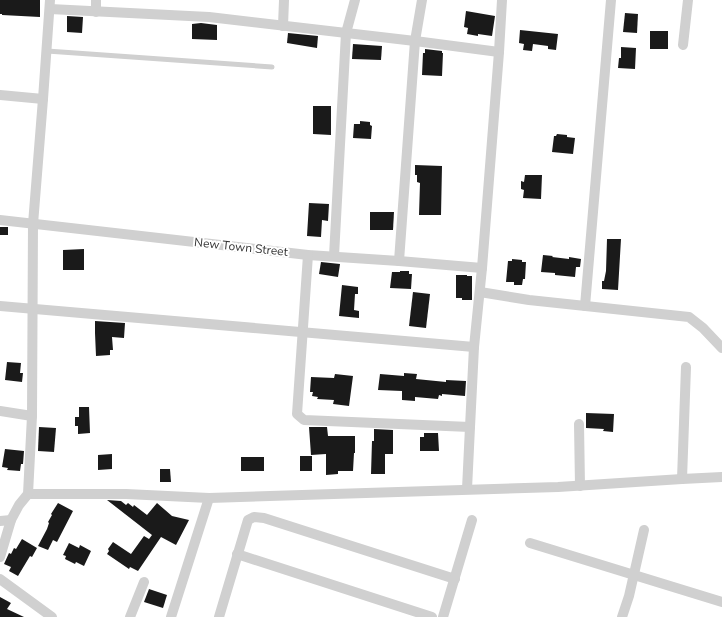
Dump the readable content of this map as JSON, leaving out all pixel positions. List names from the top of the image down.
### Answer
{
  "streets": {
    "street": ["New Town Street"]
  }
}
